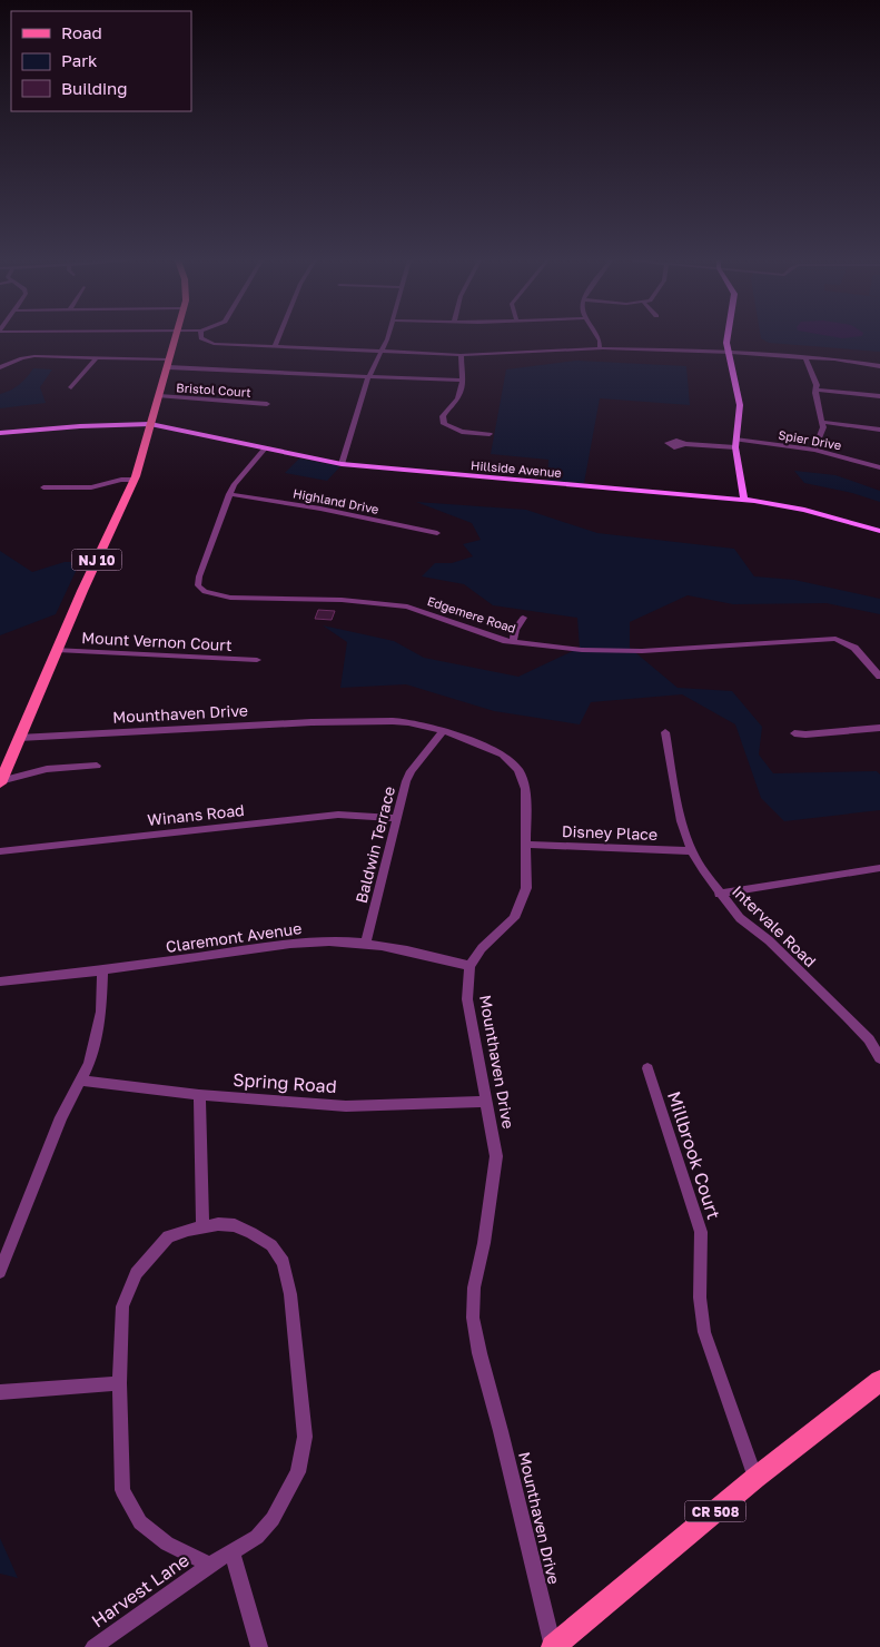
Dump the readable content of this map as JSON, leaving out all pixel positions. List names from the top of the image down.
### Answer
{
  "streets": {
    "main road": ["NJ 10", "CR 508"],
    "street": [
      "Bristol Court",
      "Spier Drive",
      "Hillside Avenue",
      "Highland Drive",
      "Edgemere Road",
      "Mount Vernon Court",
      "Mounthaven Drive",
      "Winans Road",
      "Disney Place",
      "Baldwin Terrace",
      "Intervale Road",
      "Claremont Avenue",
      "Spring Road",
      "Millbrook Court",
      "Harvest Lane"
    ]
  },
  "crossings": [
    ["Bristol Court", "NJ 10"],
    ["Hillside Avenue", "NJ 10"],
    ["Hillside Avenue", "Edgemere Road"],
    ["Highland Drive", "Edgemere Road"],
    ["NJ 10", "Mount Vernon Court"],
    ["NJ 10", "Mounthaven Drive"],
    ["Mounthaven Drive", "Disney Place"],
    ["Mounthaven Drive", "Baldwin Terrace"],
    ["Mounthaven Drive", "Claremont Avenue"],
    ["Mounthaven Drive", "Spring Road"],
    ["Mounthaven Drive", "CR 508"],
    ["Winans Road", "Baldwin Terrace"],
    ["Disney Place", "Intervale Road"],
    ["Baldwin Terrace", "Claremont Avenue"],
    ["Millbrook Court", "CR 508"]
  ],
  "legend": ["Road", "Park", "Building"]
}
